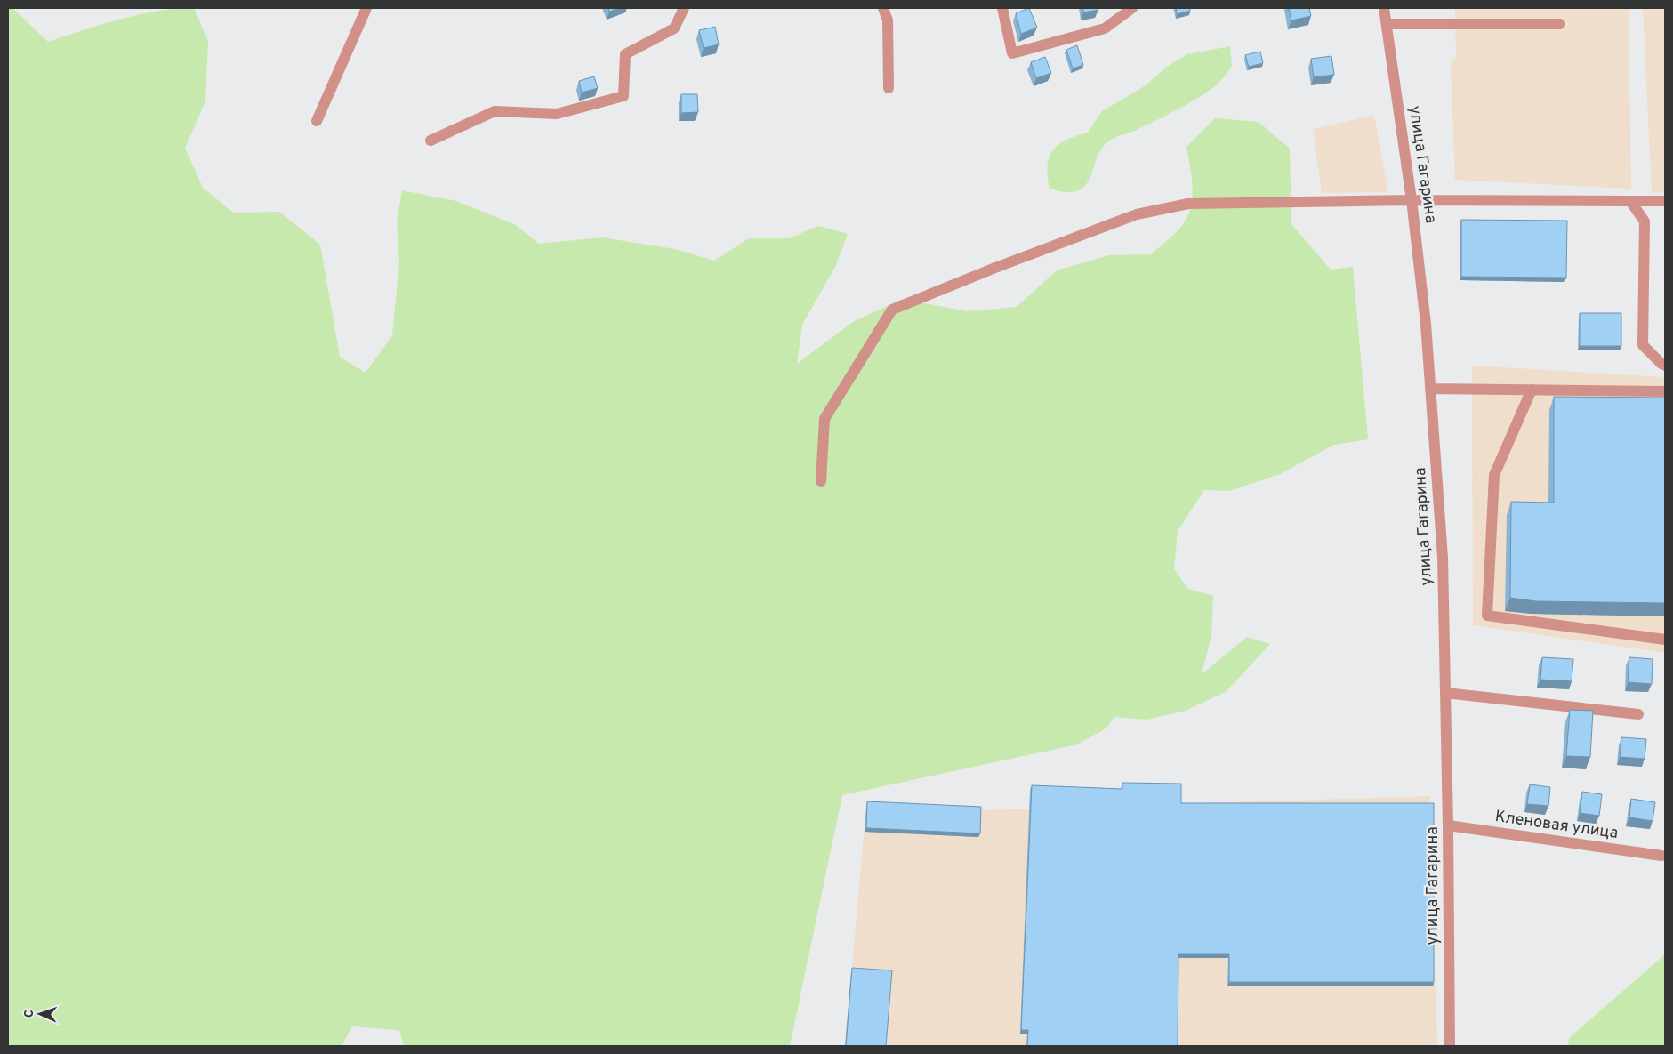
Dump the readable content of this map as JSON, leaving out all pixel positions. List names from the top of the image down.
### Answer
{
  "streets": {
    "street": ["улица Гагарина", "Кленовая улица"]
  },
  "crossings": [
    ["улица Гагарина", "Кленовая улица"]
  ],
  "north": "left"
}
